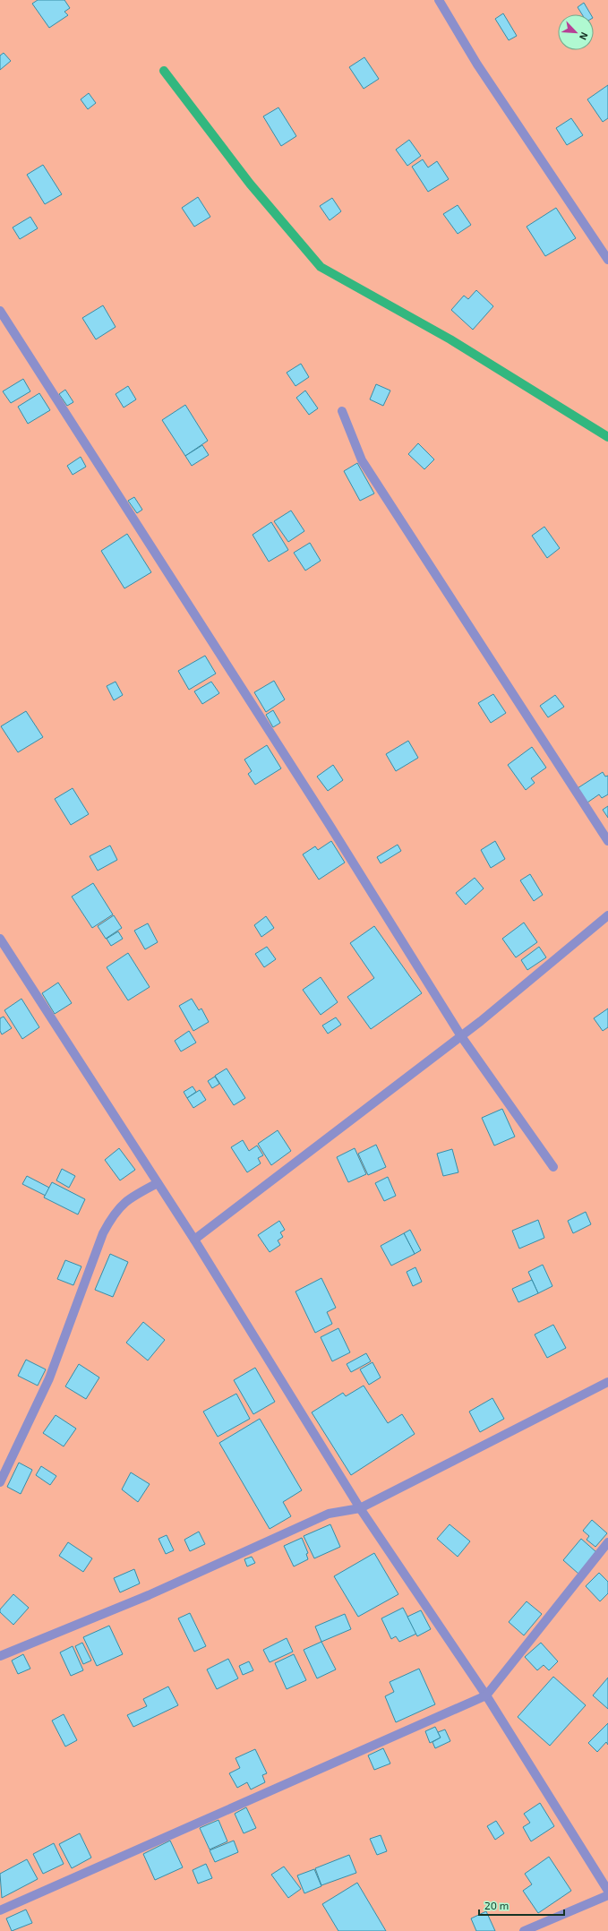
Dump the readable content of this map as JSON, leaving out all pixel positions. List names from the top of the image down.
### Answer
{
  "scale_bar": "20 m",
  "north": "bottom right"
}
